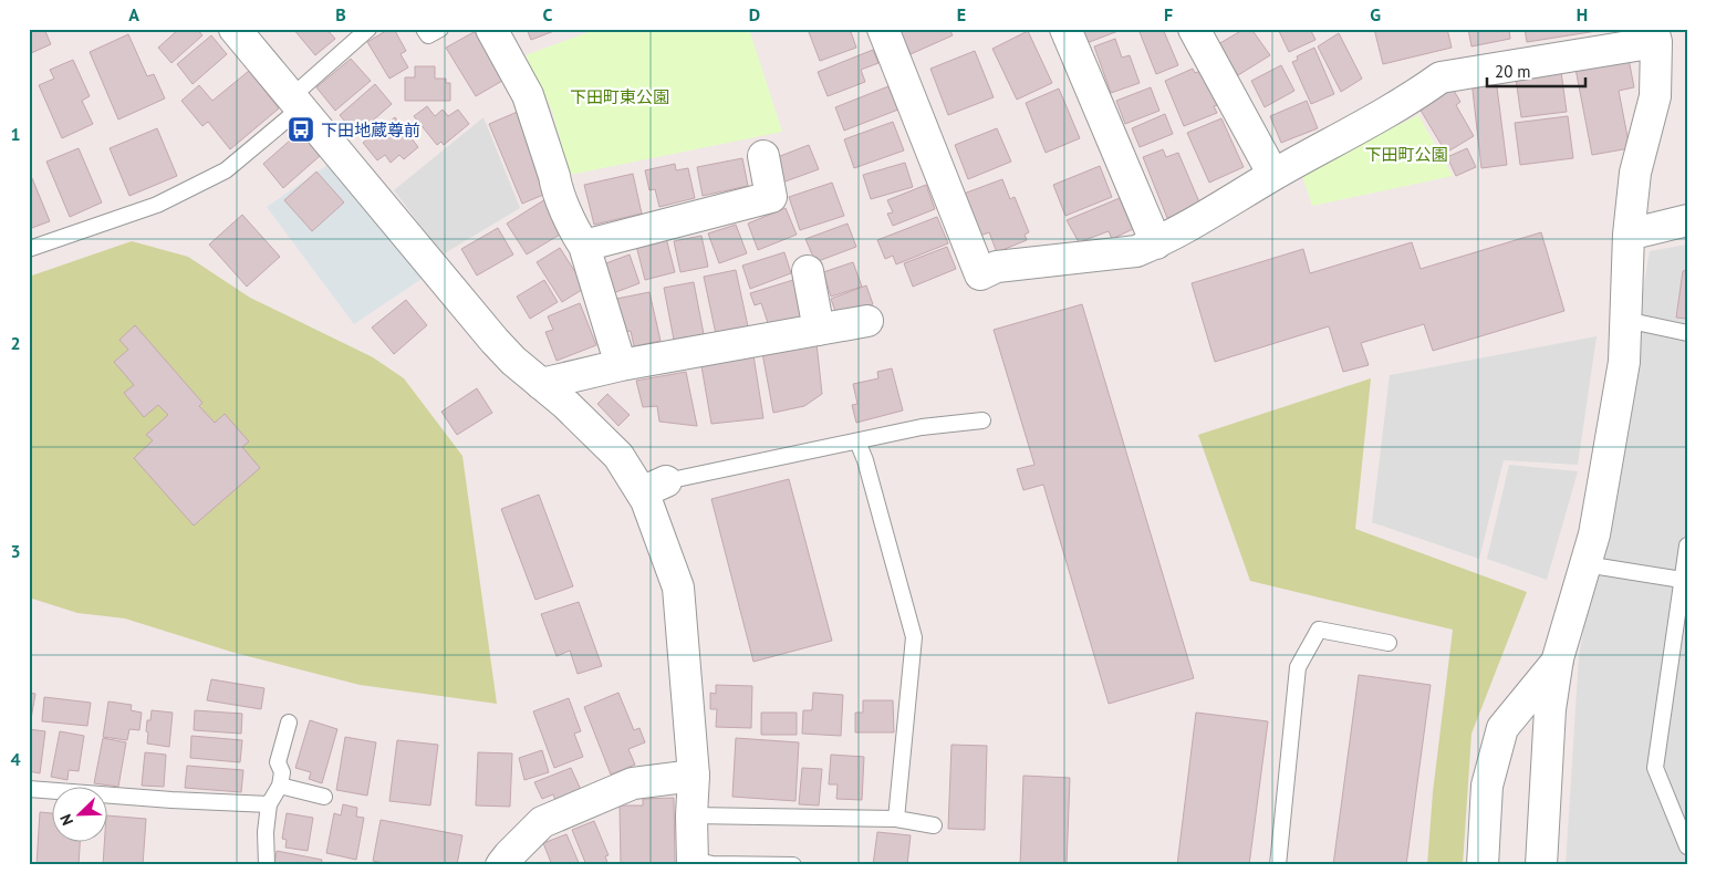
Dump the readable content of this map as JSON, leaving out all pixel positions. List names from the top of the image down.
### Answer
{
  "parks": ["下田町東公園", "下田町公園"],
  "places": {
    "bus stop": ["下田地蔵尊前"]
  },
  "scale_bar": "20 m",
  "north": "bottom left",
  "grid": {
    "columns": [
      "A",
      "B",
      "C",
      "D",
      "E",
      "F",
      "G",
      "H"
    ],
    "rows": [
      "1",
      "2",
      "3",
      "4"
    ]
  }
}
